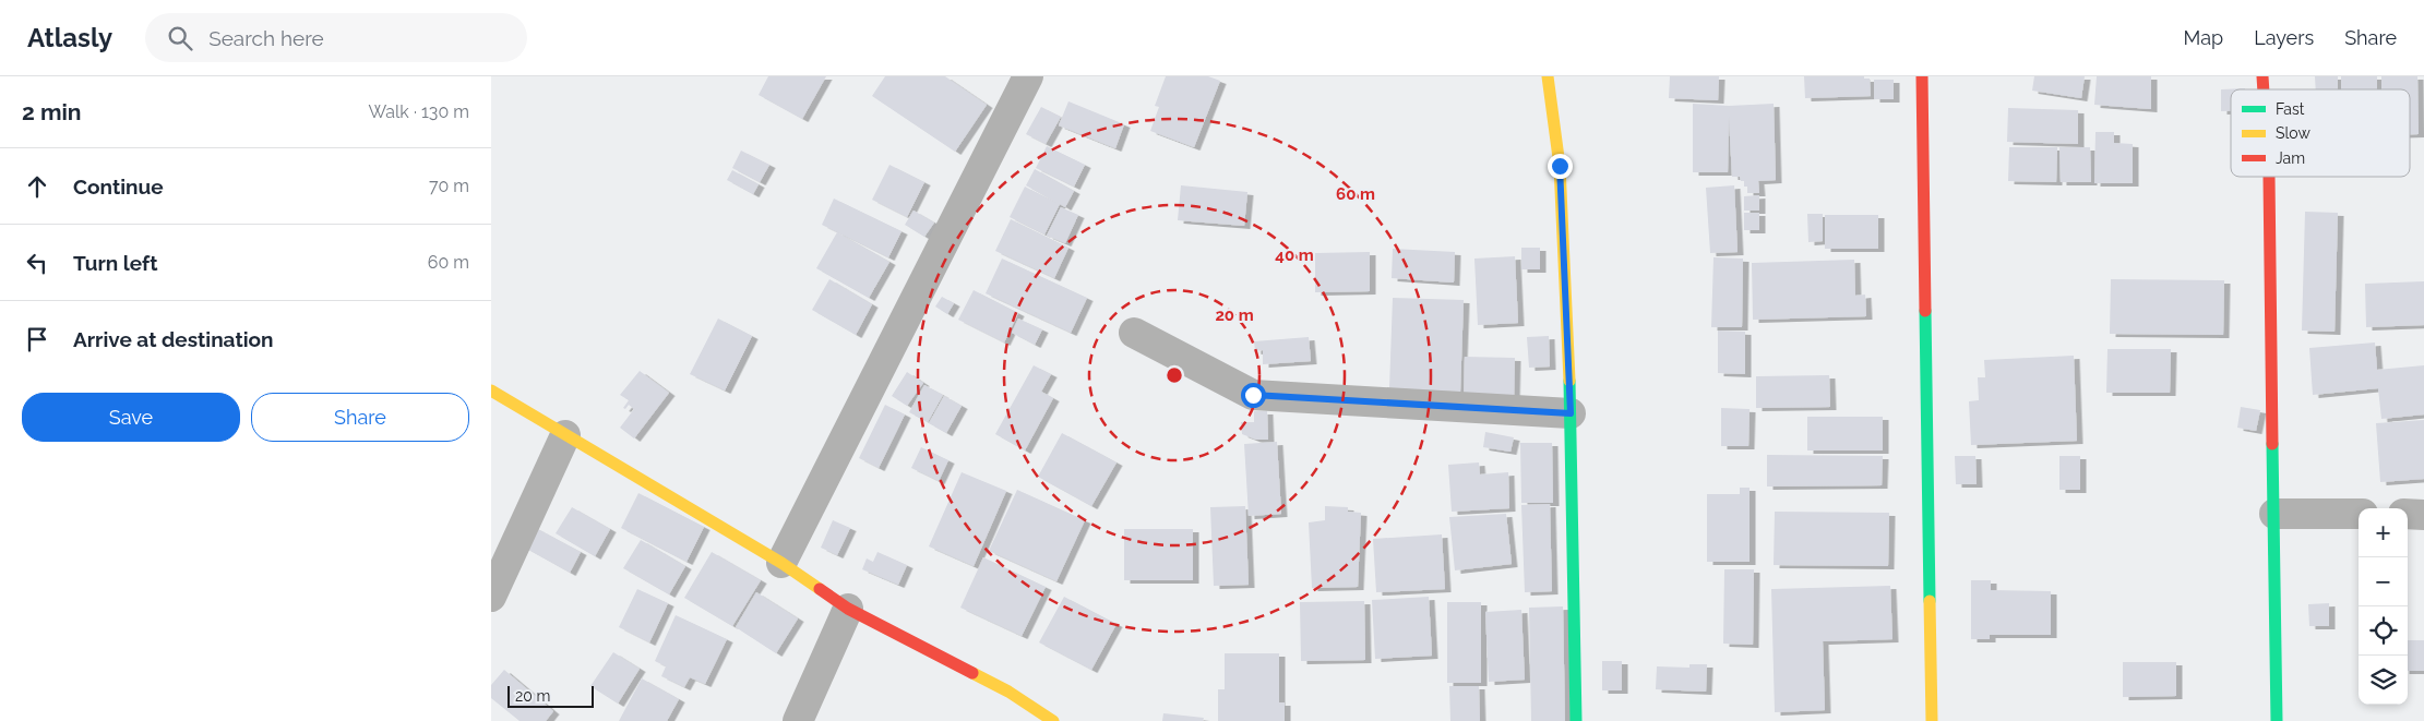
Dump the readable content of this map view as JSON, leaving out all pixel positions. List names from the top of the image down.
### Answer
{
  "legend": ["Fast", "Slow", "Jam"],
  "scale_bar": "20 m",
  "page": {
    "header": "Atlasly",
    "search": "Search here",
    "nav": ["Map", "Layers", "Share"],
    "heading": ["2 min", "Walk · 130 m"],
    "list": [
      ["Continue", "70 m"],
      ["Turn left", "60 m"],
      "Arrive at destination"
    ],
    "buttons": ["Save", "Share"],
    "map_buttons": ["+", "−"],
    "scale": "20 m"
  },
  "rings": ["60 m", "40 m", "20 m"]
}
